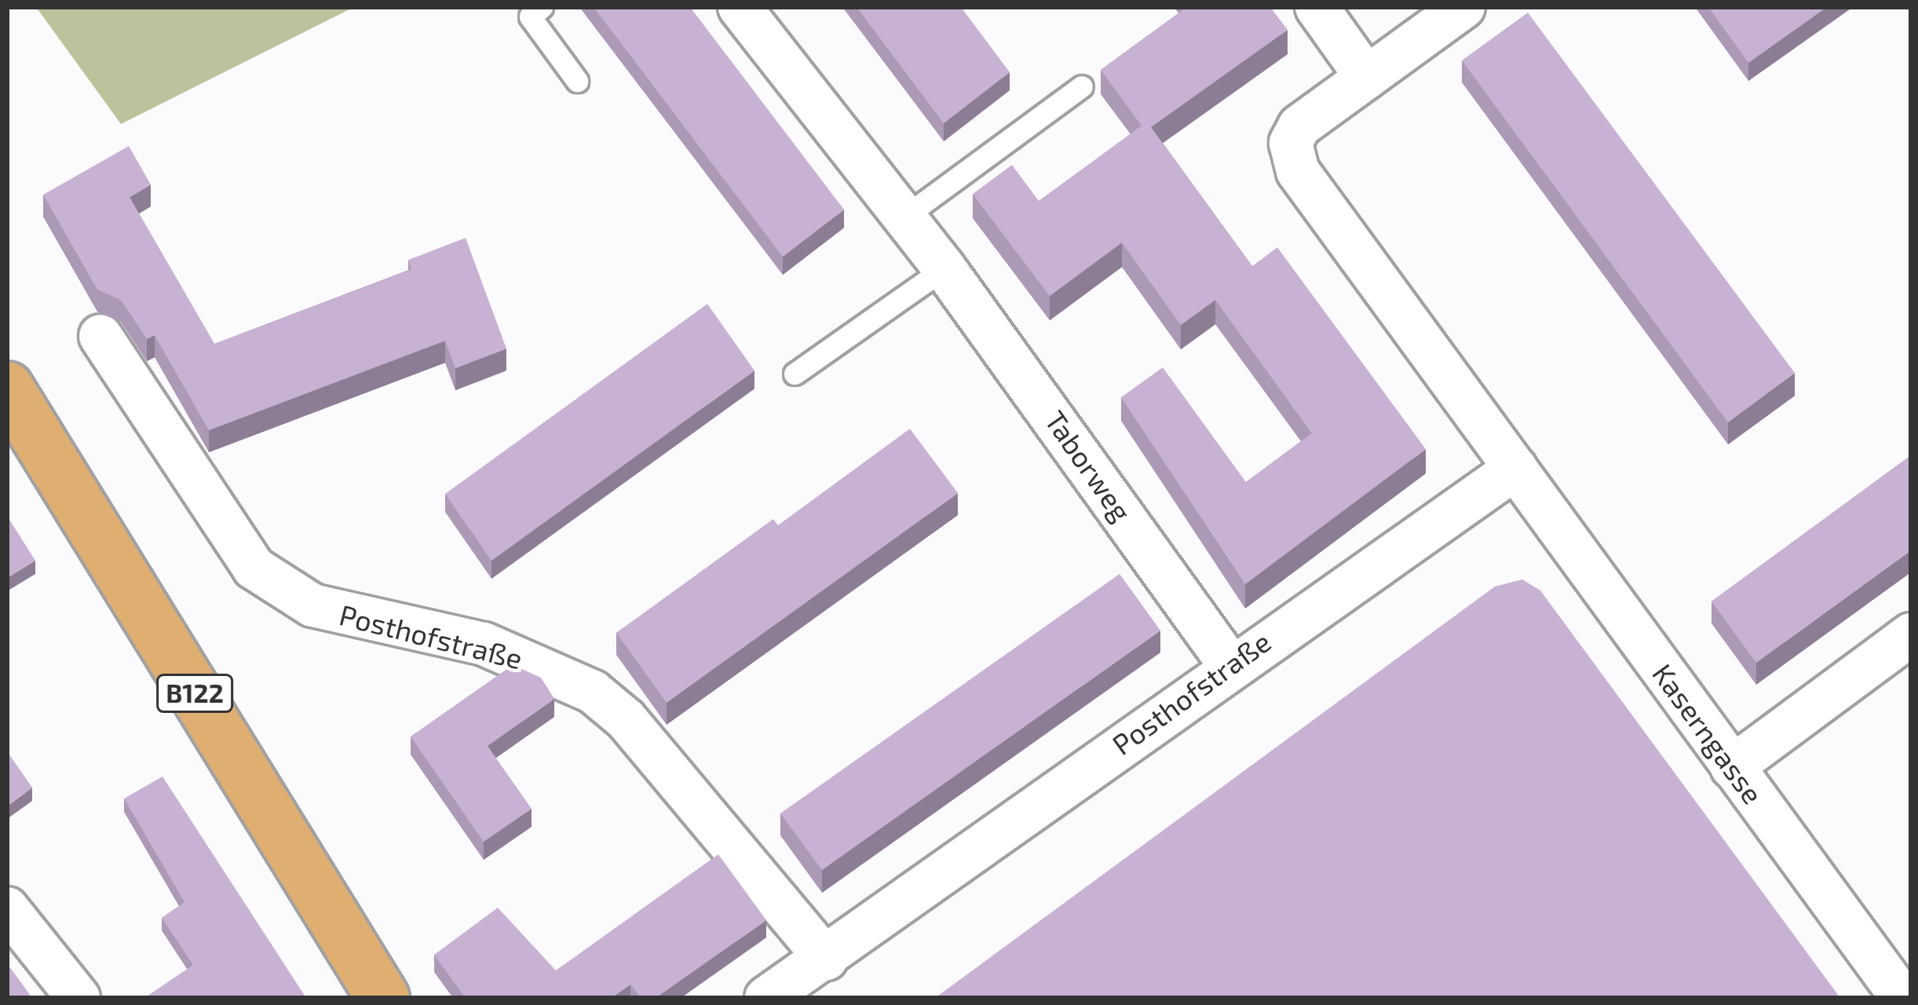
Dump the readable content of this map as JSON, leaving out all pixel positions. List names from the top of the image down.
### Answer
{
  "streets": {
    "main road": ["B122"],
    "street": ["Taborweg", "Posthofstraße", "Kaserngasse"]
  },
  "crossings": [
    ["Taborweg", "Posthofstraße"],
    ["Posthofstraße", "Kaserngasse"]
  ]
}
